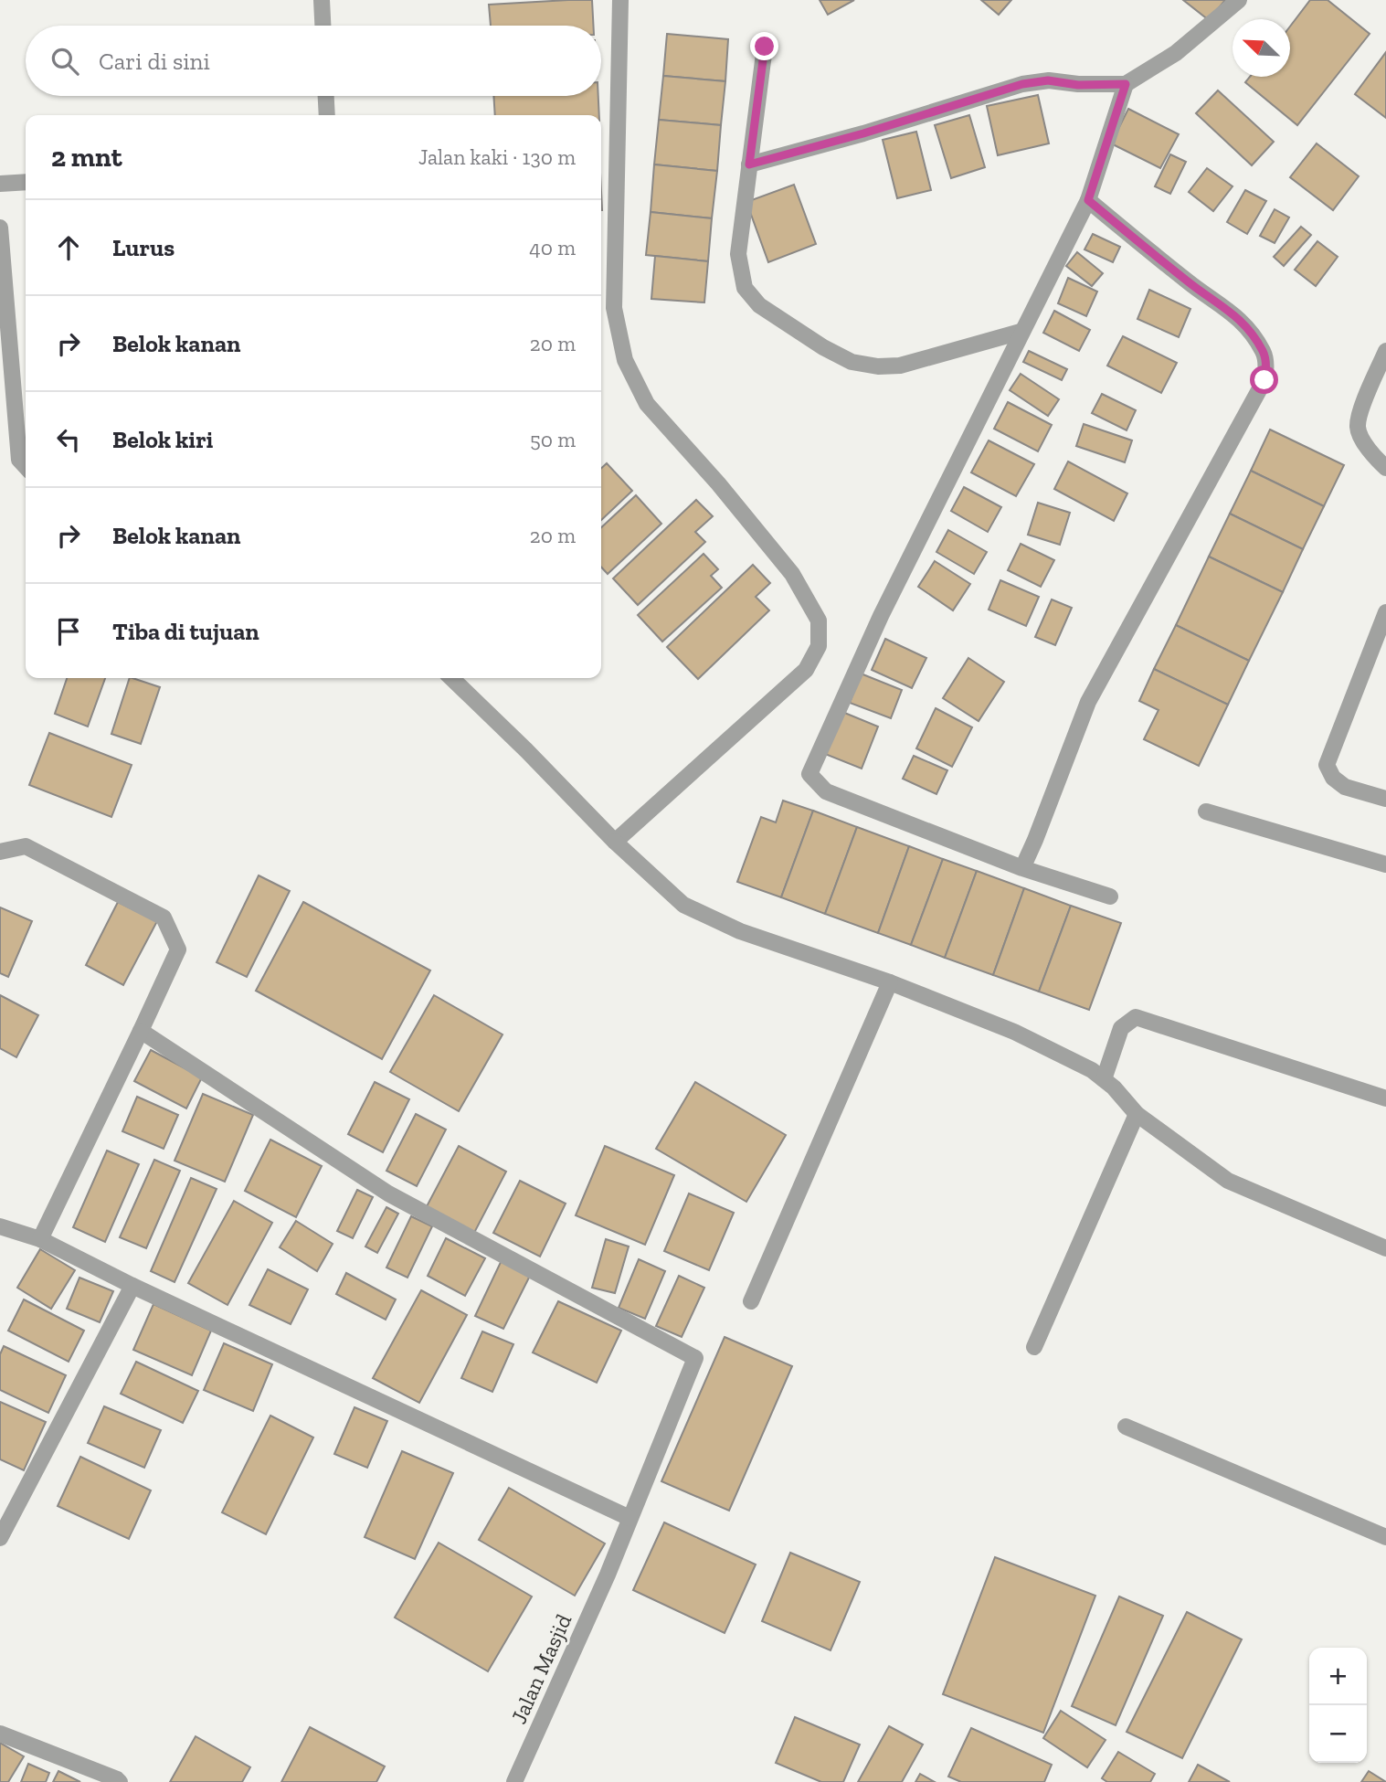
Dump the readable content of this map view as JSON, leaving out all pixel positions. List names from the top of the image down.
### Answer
{
  "streets": {
    "street": ["Jalan Masjid"]
  },
  "north": "top left",
  "page": {
    "search": "Cari di sini",
    "heading": ["2 mnt", "Jalan kaki · 130 m"],
    "list": [
      ["Lurus", "40 m"],
      ["Belok kanan", "20 m"],
      ["Belok kiri", "50 m"],
      ["Belok kanan", "20 m"],
      "Tiba di tujuan"
    ],
    "map_buttons": ["+", "−"]
  }
}
